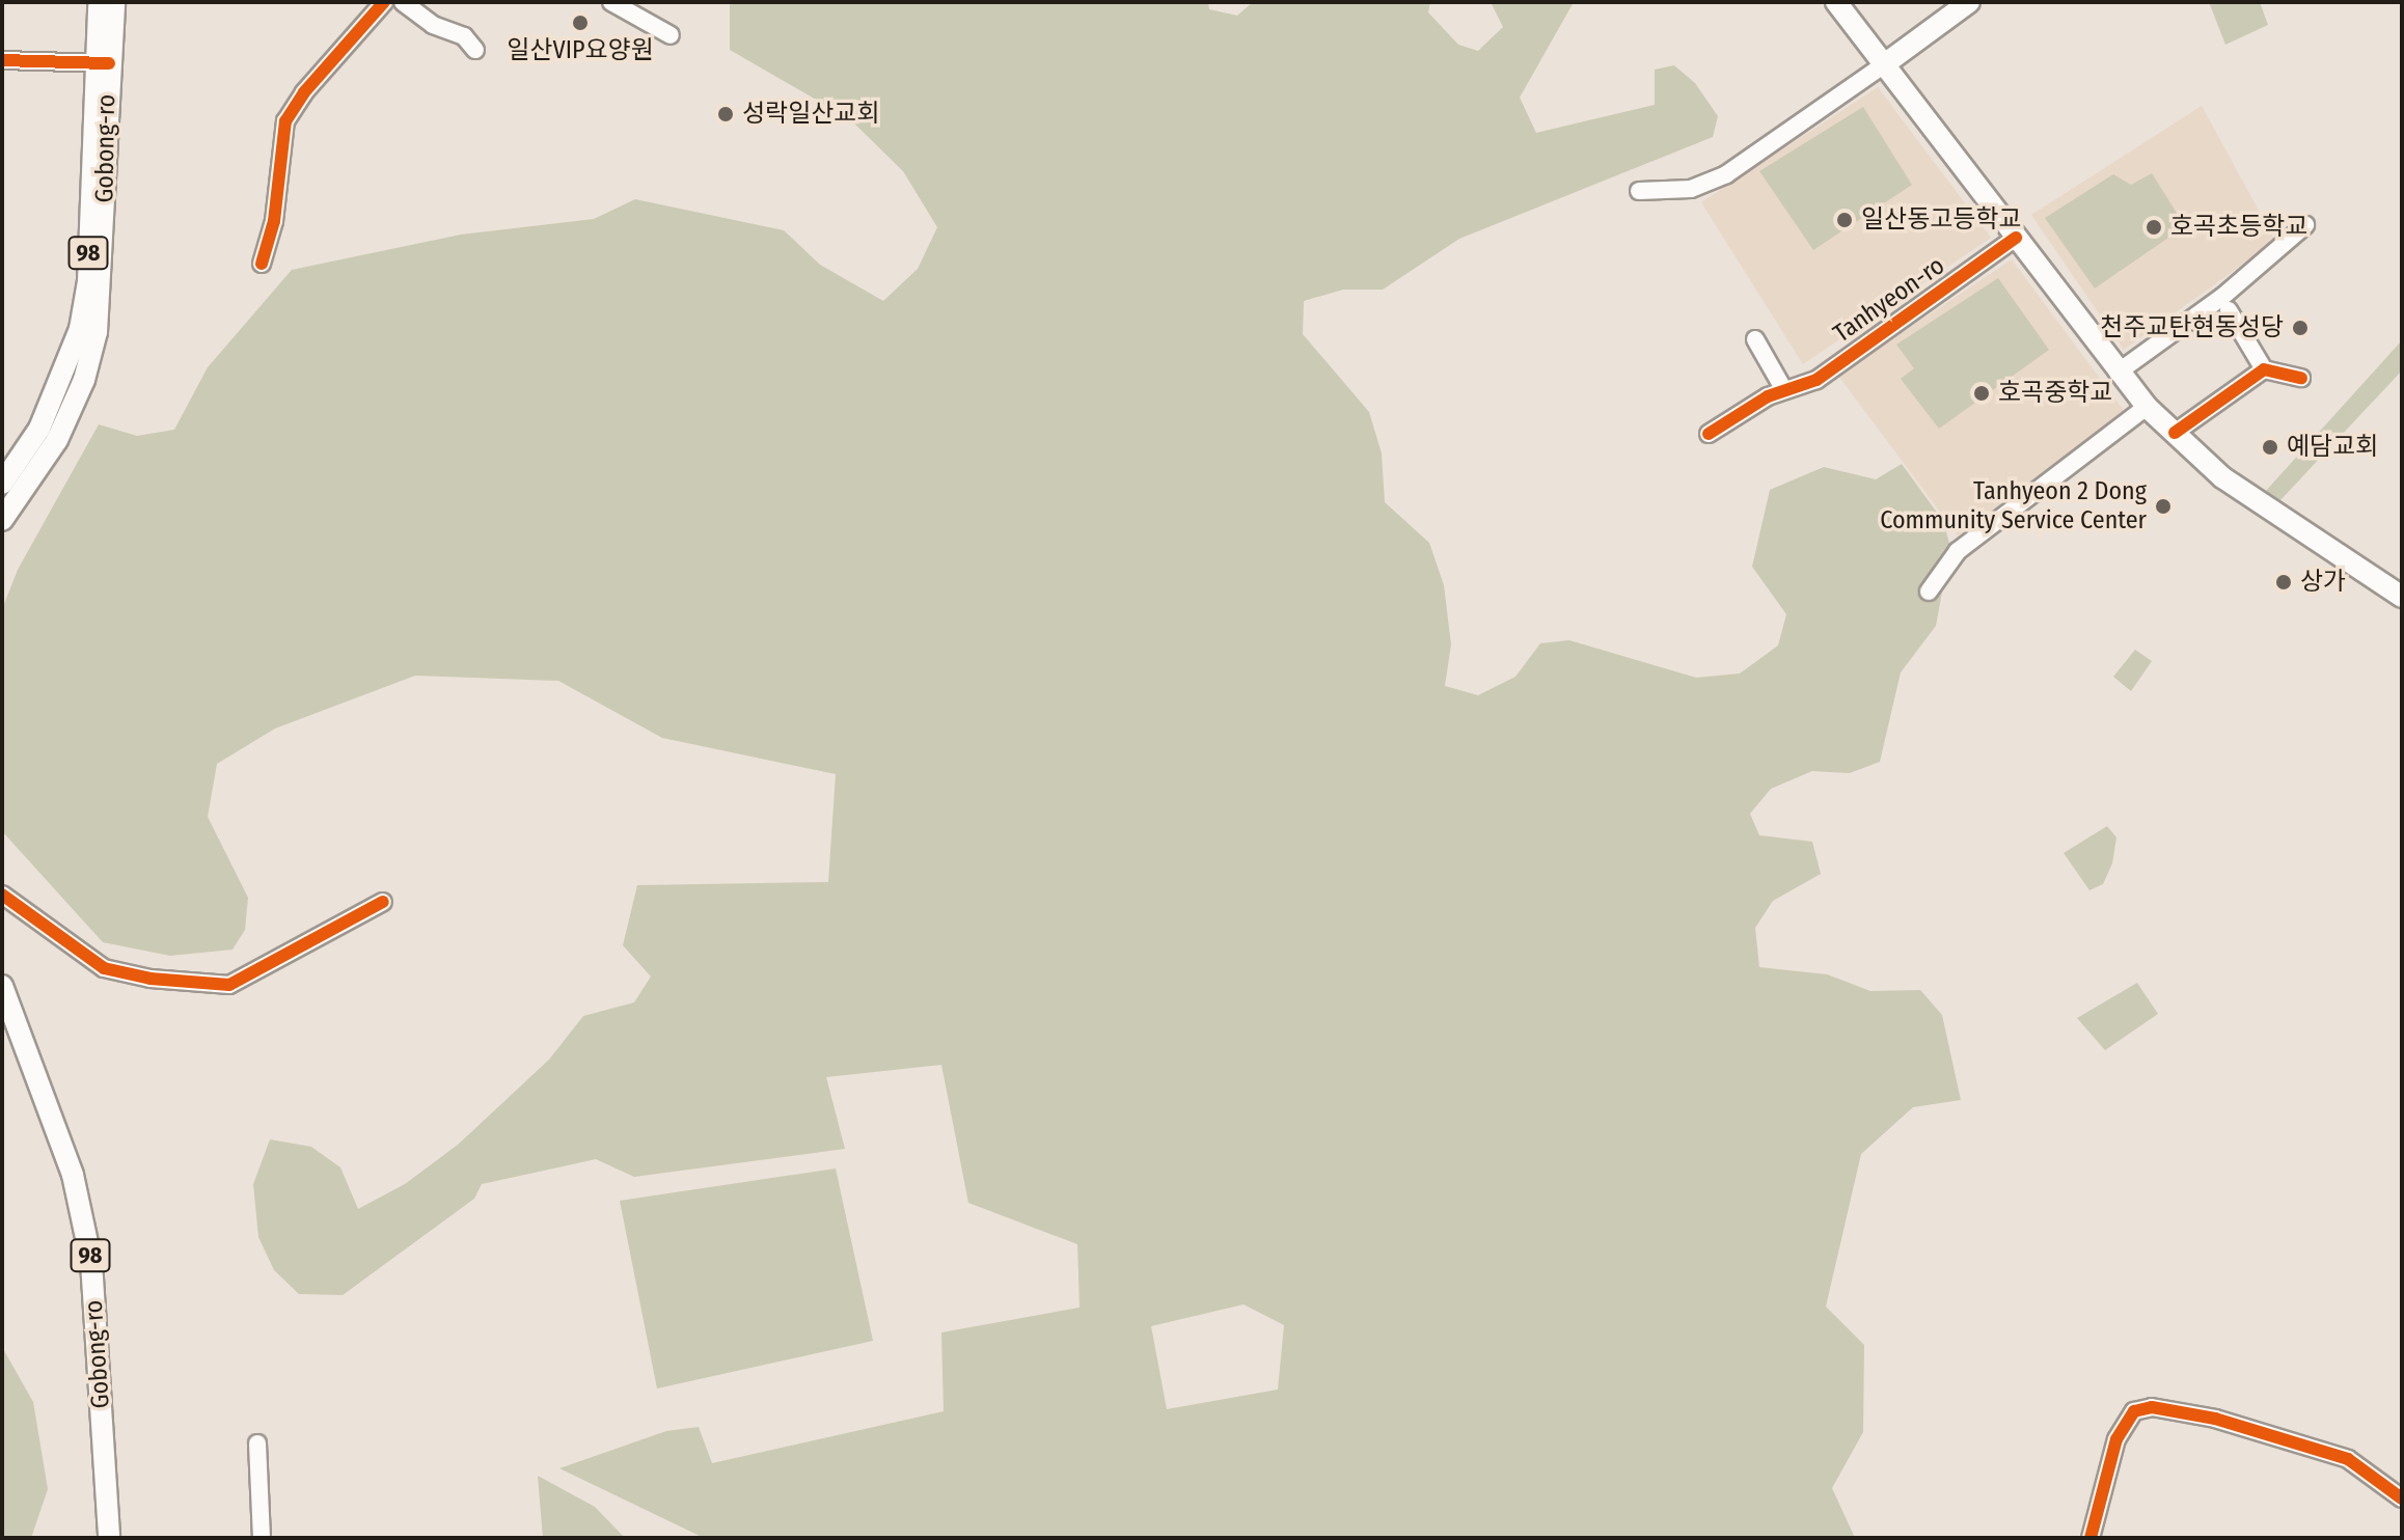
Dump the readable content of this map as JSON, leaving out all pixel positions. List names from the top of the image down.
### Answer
{
  "streets": {
    "main road": ["Gobong-ro", "98"],
    "street": ["Tanhyeon-ro"]
  },
  "places": [
    "일산VIP요양원",
    "성락일산교회",
    "일산동고등학교",
    "호곡초등학교",
    "천주교탄현동성당",
    "호곡중학교",
    "예담교회",
    "Tanhyeon 2 Dong Community Service Center",
    "상가"
  ]
}
